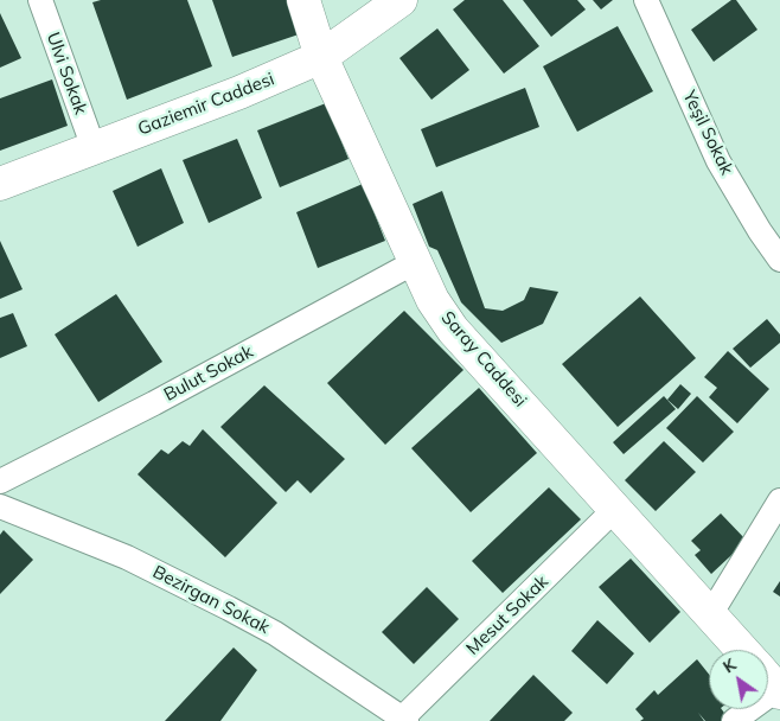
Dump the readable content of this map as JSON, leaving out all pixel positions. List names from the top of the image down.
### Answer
{
  "streets": {
    "main road": ["Gaziemir Caddesi", "Saray Caddesi"],
    "street": [
      "Ulvi Sokak",
      "Yeşil Sokak",
      "Bulut Sokak",
      "Bezirgan Sokak",
      "Mesut Sokak"
    ]
  },
  "crossings": [
    ["Ulvi Sokak", "Gaziemir Caddesi"],
    ["Gaziemir Caddesi", "Saray Caddesi"],
    ["Saray Caddesi", "Bulut Sokak"],
    ["Saray Caddesi", "Mesut Sokak"],
    ["Bezirgan Sokak", "Mesut Sokak"]
  ],
  "north": "top left"
}
